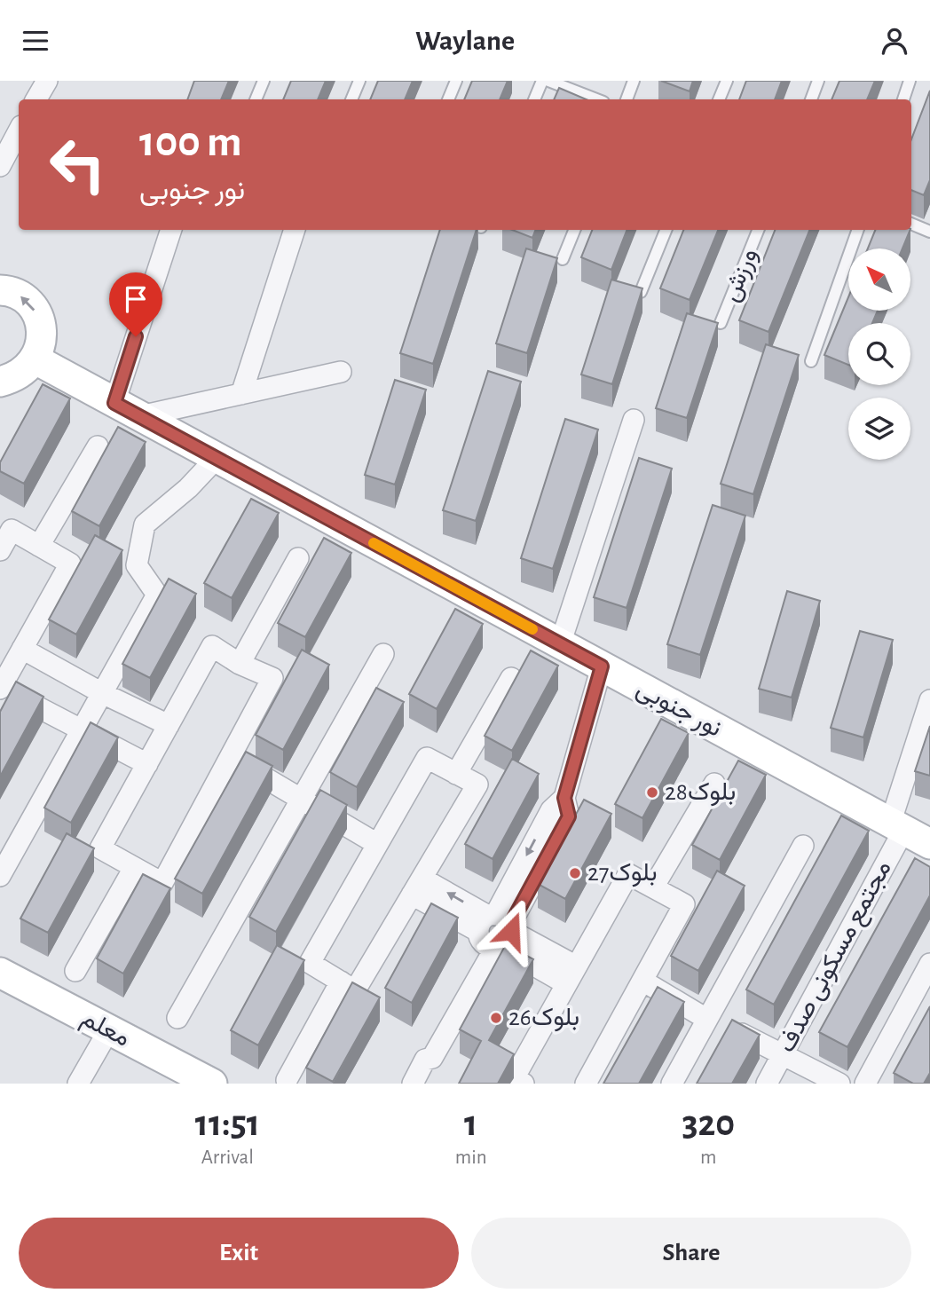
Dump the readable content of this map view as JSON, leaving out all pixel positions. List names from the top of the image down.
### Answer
{
  "streets": {
    "main road": ["نور جنوبی", "معلم"],
    "street": ["مجتمع مسکونی صدف"],
    "lane": ["ورزش"]
  },
  "crossings": [
    ["نور جنوبی", "مجتمع مسکونی صدف"]
  ],
  "places": ["بلوک28", "بلوک27", "بلوک26"],
  "north": "top left",
  "page": {
    "header": "Waylane",
    "turn": ["100 m", "نور جنوبی"],
    "eta": [
      "11:51",
      "Arrival",
      "1",
      "min",
      "320",
      "m"
    ],
    "buttons": ["Exit", "Share"]
  }
}
